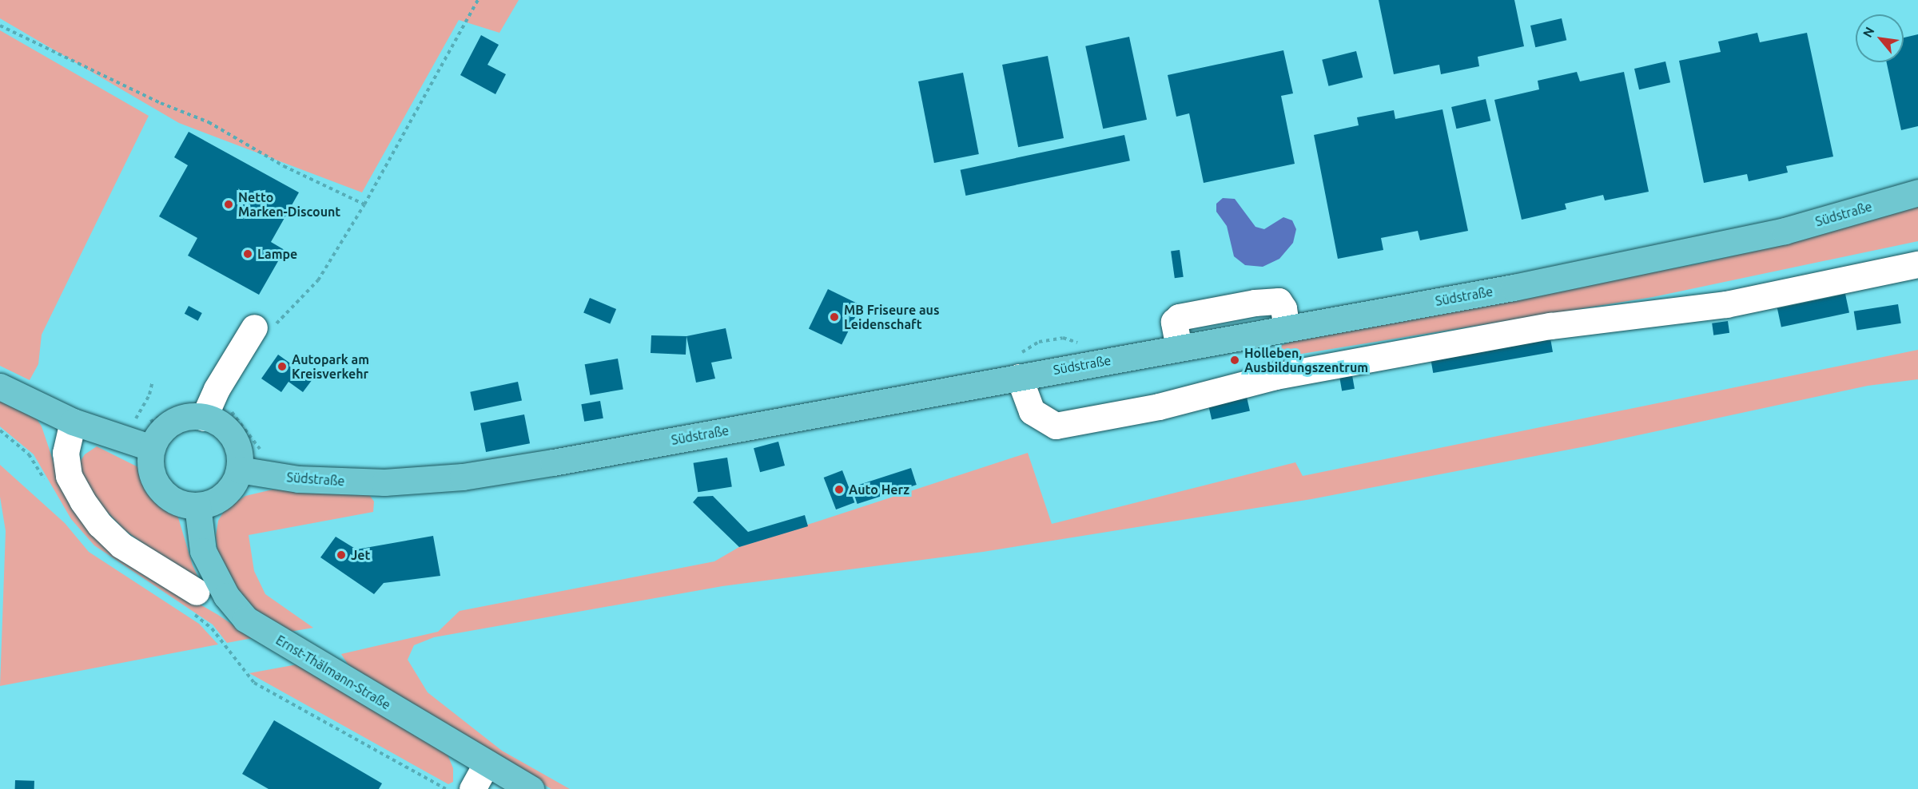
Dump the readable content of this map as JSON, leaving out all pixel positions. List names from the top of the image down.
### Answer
{
  "streets": {
    "main road": ["Südstraße", "Ernst-Thälmann-Straße"]
  },
  "crossings": [
    ["Südstraße", "Ernst-Thälmann-Straße"]
  ],
  "places": [
    "Netto Marken-Discount",
    "Lampe",
    "MB Friseure aus Leidenschaft",
    "Holleben, Ausbildungszentrum",
    "Autopark am Kreisverkehr",
    "Auto Herz",
    "Jet"
  ],
  "north": "top left"
}
